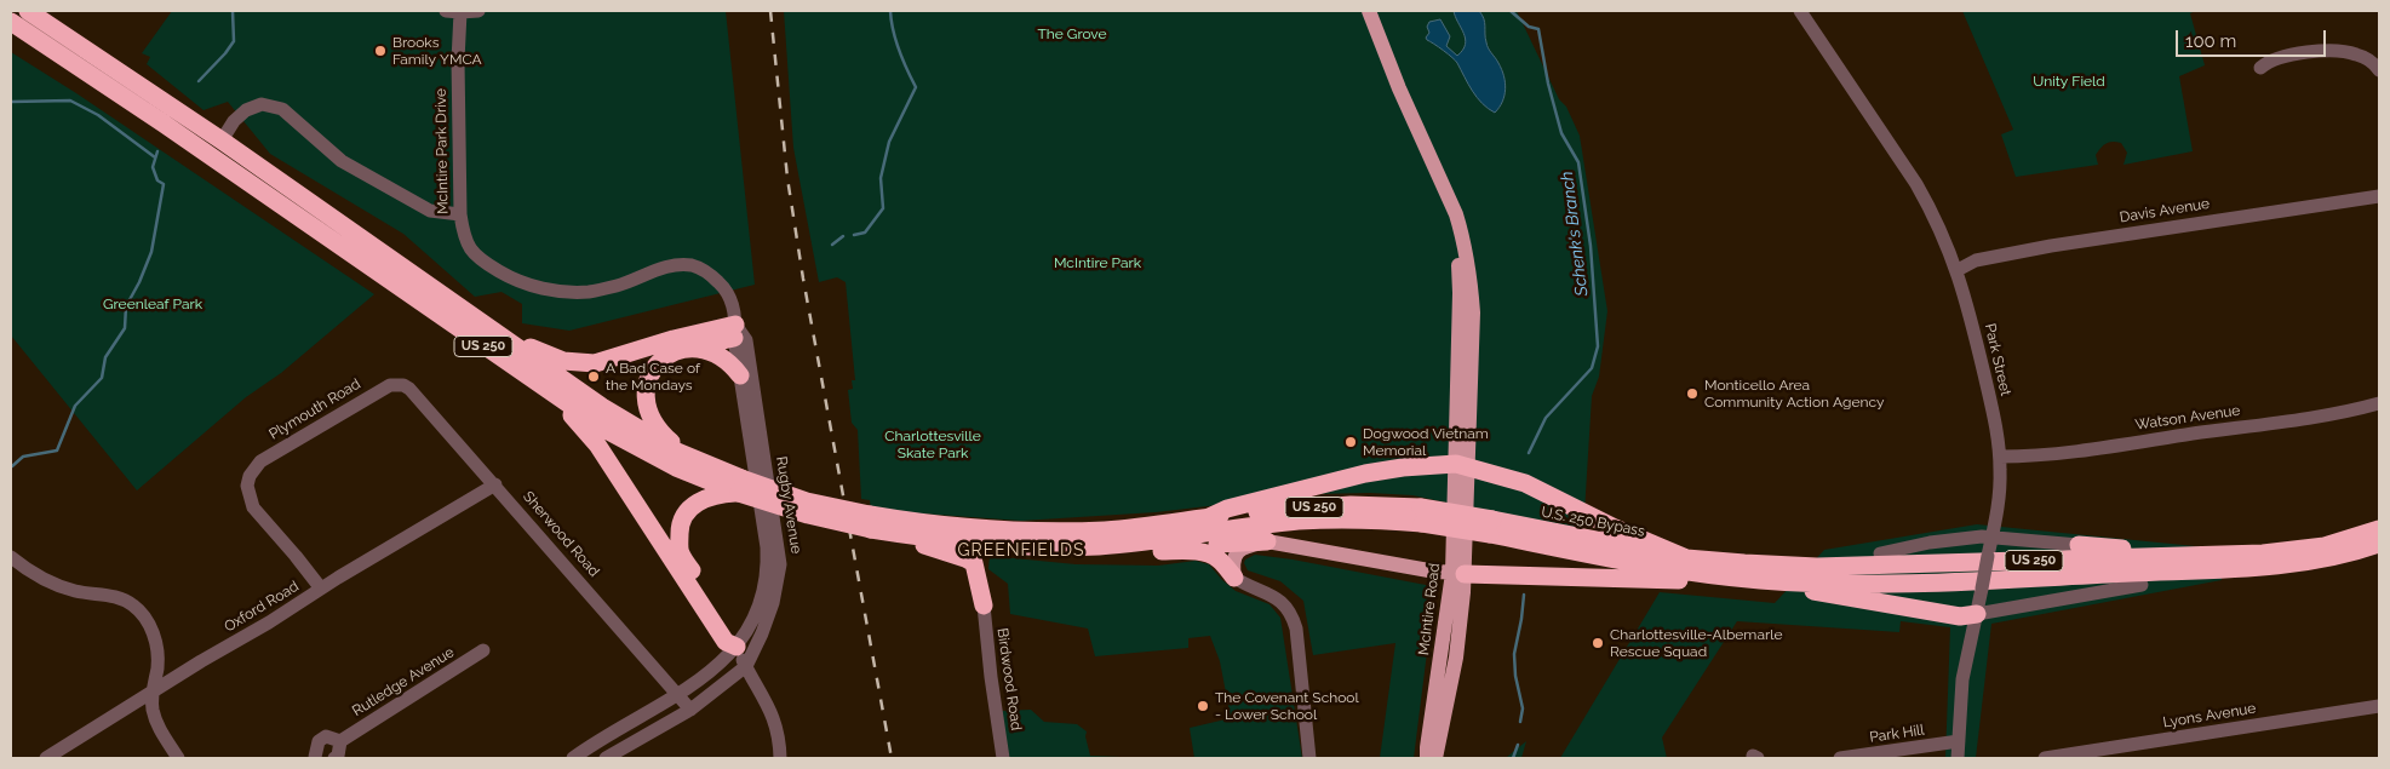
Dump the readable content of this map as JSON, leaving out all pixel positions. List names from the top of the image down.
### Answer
{
  "streets": {
    "highway": ["US 250", "U.S. 250 Bypass"],
    "main road": ["McIntire Road"],
    "street": [
      "McIntire Park Drive",
      "Davis Avenue",
      "Park Street",
      "Plymouth Road",
      "Watson Avenue",
      "Rugby Avenue",
      "Sherwood Road",
      "Oxford Road",
      "Birdwood Road",
      "Rutledge Avenue",
      "Lyons Avenue",
      "Park Hill"
    ]
  },
  "crossings": [
    ["McIntire Park Drive", "Rugby Avenue"],
    ["Davis Avenue", "Park Street"],
    ["US 250", "U.S. 250 Bypass"],
    ["Park Street", "Watson Avenue"],
    ["Park Street", "Park Hill"],
    ["Plymouth Road", "Sherwood Road"],
    ["Plymouth Road", "Oxford Road"],
    ["Rugby Avenue", "Sherwood Road"],
    ["Sherwood Road", "Oxford Road"]
  ],
  "districts": ["GREENFIELDS"],
  "water": ["Schenk's Branch"],
  "parks": [
    "The Grove",
    "Unity Field",
    "McIntire Park",
    "Greenleaf Park",
    "Charlottesville Skate Park"
  ],
  "places": [
    "Brooks Family YMCA",
    "A Bad Case of the Mondays",
    "Monticello Area Community Action Agency",
    "Dogwood Vietnam Memorial",
    "Charlottesville-Albemarle Rescue Squad",
    "The Covenant School - Lower School"
  ],
  "scale_bar": "100 m"
}
